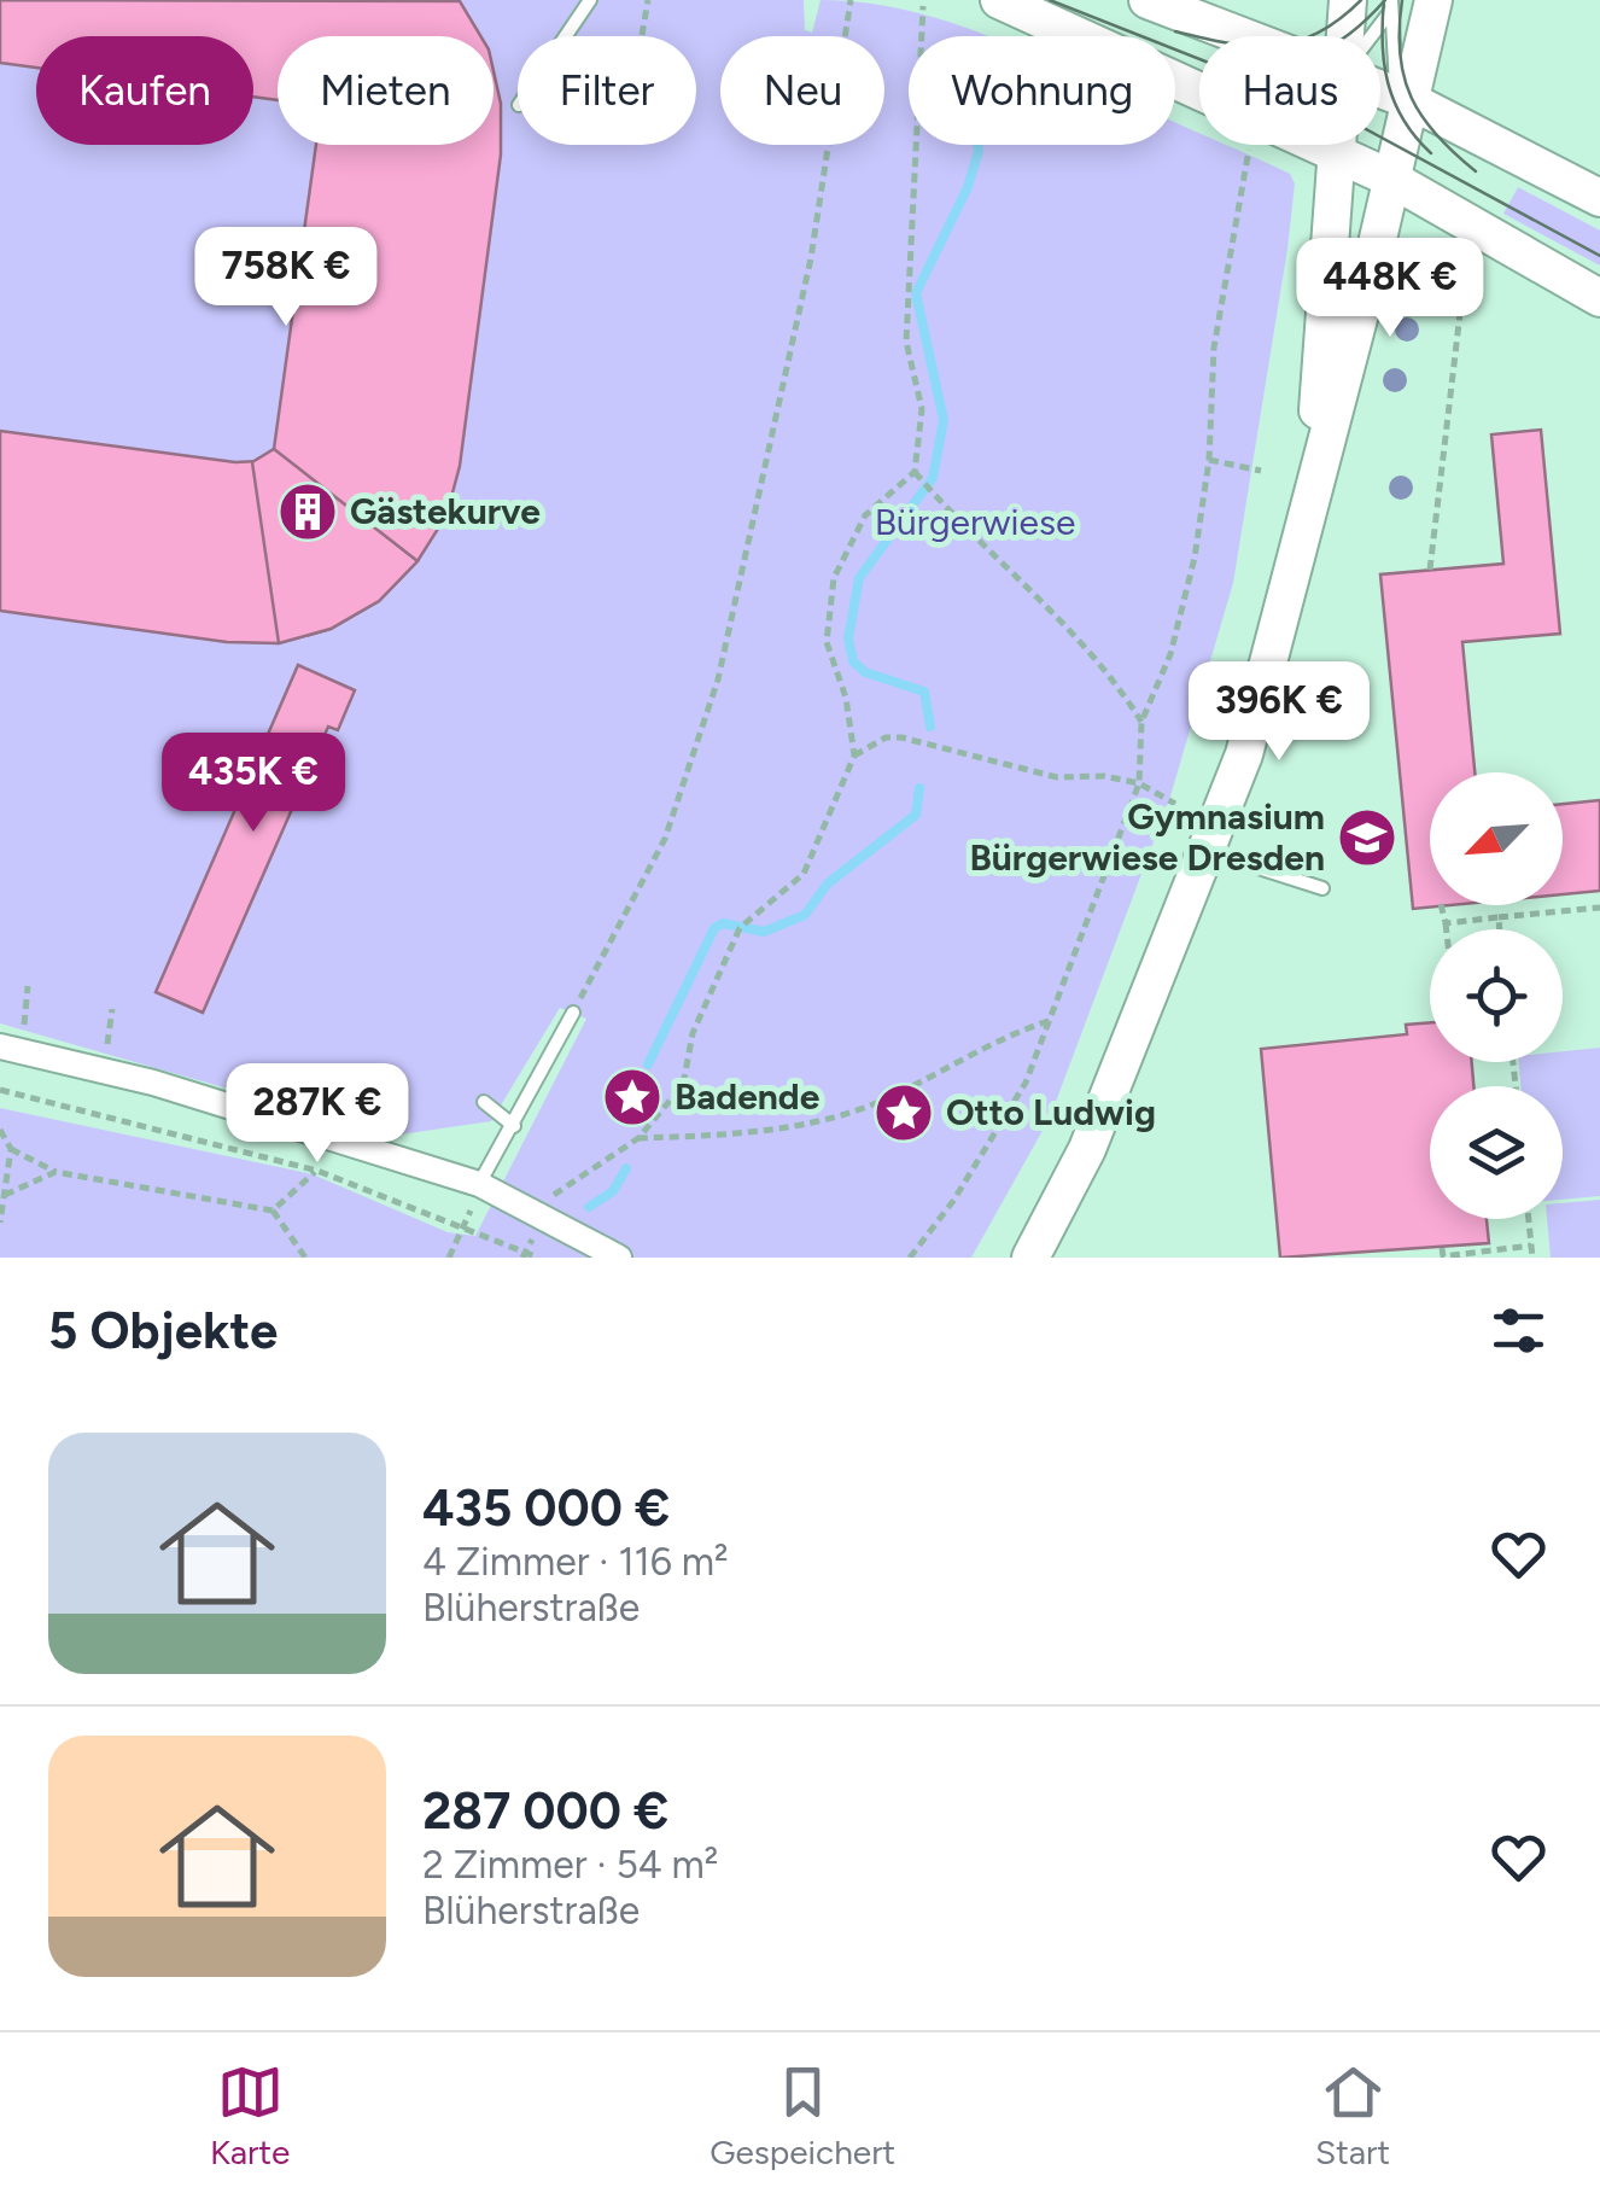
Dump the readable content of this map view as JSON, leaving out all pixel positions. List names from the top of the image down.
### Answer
{
  "parks": ["Bürgerwiese"],
  "places": {
    "building": ["Gästekurve"],
    "school or university": ["Gymnasium Bürgerwiese Dresden"],
    "place": ["Badende", "Otto Ludwig"]
  },
  "north": "bottom left",
  "page": {
    "chip": [
      "Kaufen",
      "Mieten",
      "Filter",
      "Neu",
      "Wohnung",
      "Haus"
    ],
    "price": [
      "758K €",
      "448K €",
      "396K €",
      "435K €",
      "287K €"
    ],
    "heading": "5 Objekte",
    "list": [
      {
        "name": "435 000 €",
        "note": "4 Zimmer · 116 m² · Blüherstraße"
      },
      {
        "name": "287 000 €",
        "note": "2 Zimmer · 54 m² · Blüherstraße"
      }
    ],
    "tabs": ["Karte", "Gespeichert", "Start"]
  }
}
